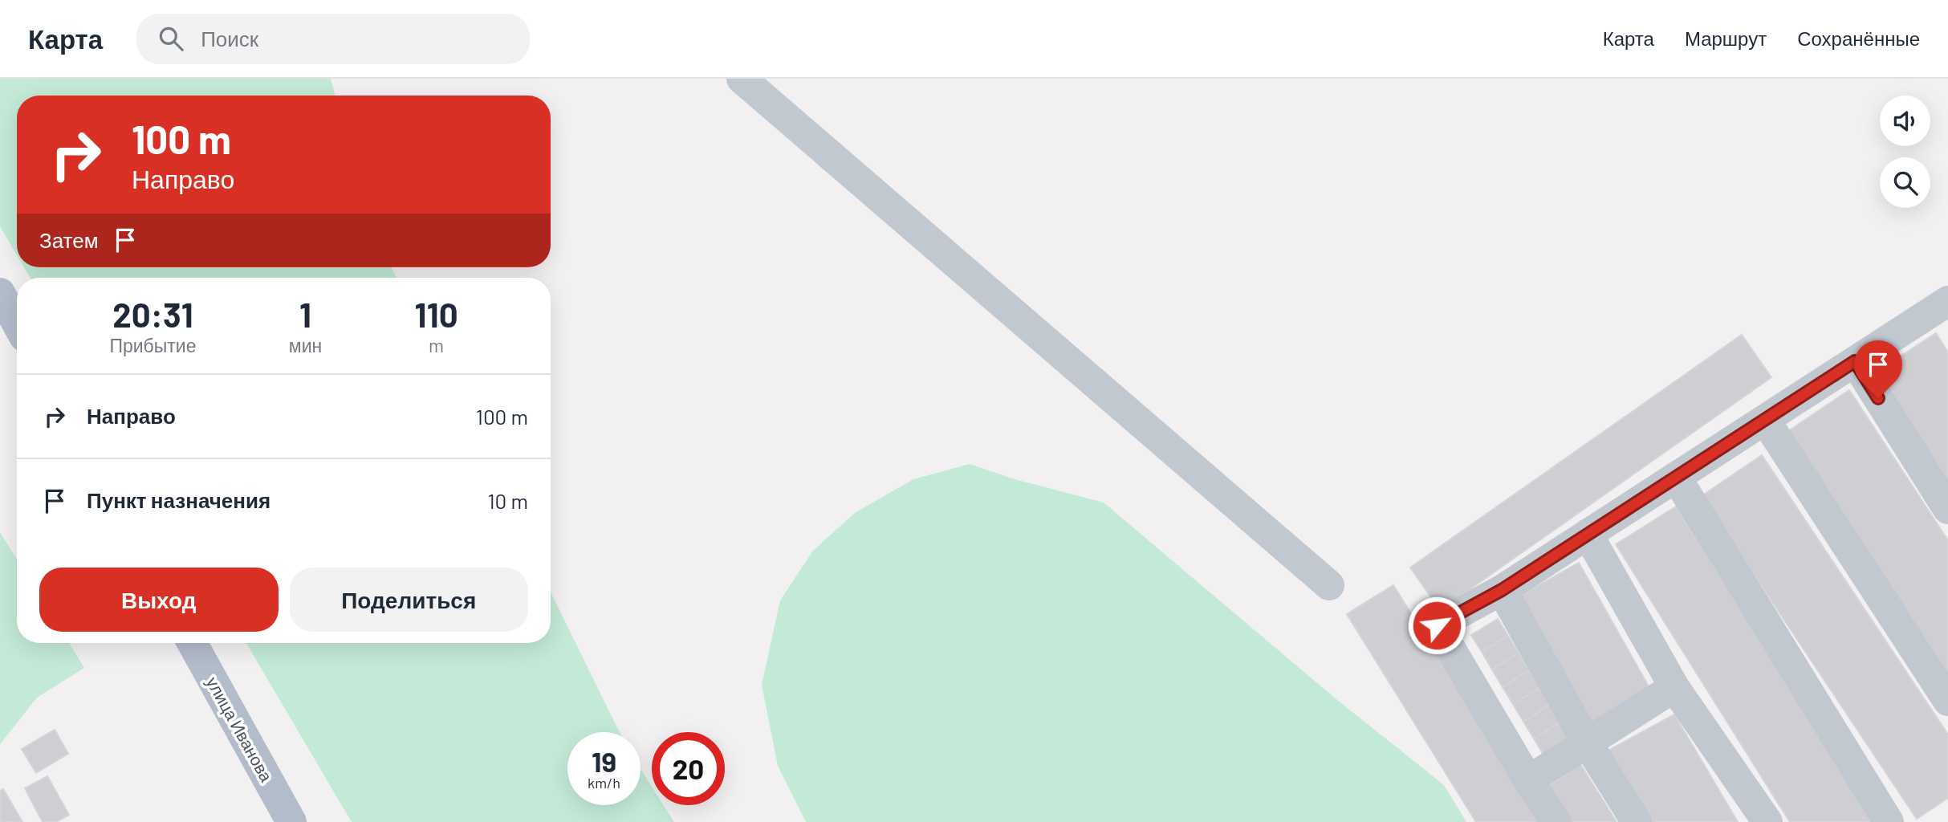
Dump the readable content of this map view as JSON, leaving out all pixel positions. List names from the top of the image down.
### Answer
{
  "streets": {
    "main road": ["улица Иванова"]
  },
  "page": {
    "header": "Карта",
    "search": "Поиск",
    "nav": ["Карта", "Маршрут", "Сохранённые"],
    "turn": ["100 m", "Направо"],
    "then": "Затем",
    "eta": [
      "20:31",
      "Прибытие",
      "1",
      "мин",
      "110",
      "m"
    ],
    "list": [
      {
        "name": "Направо",
        "value": "100 m"
      },
      {
        "name": "Пункт назначения",
        "value": "10 m"
      }
    ],
    "buttons": ["Выход", "Поделиться"],
    "speed": "19 km/h",
    "limit": "20"
  }
}
